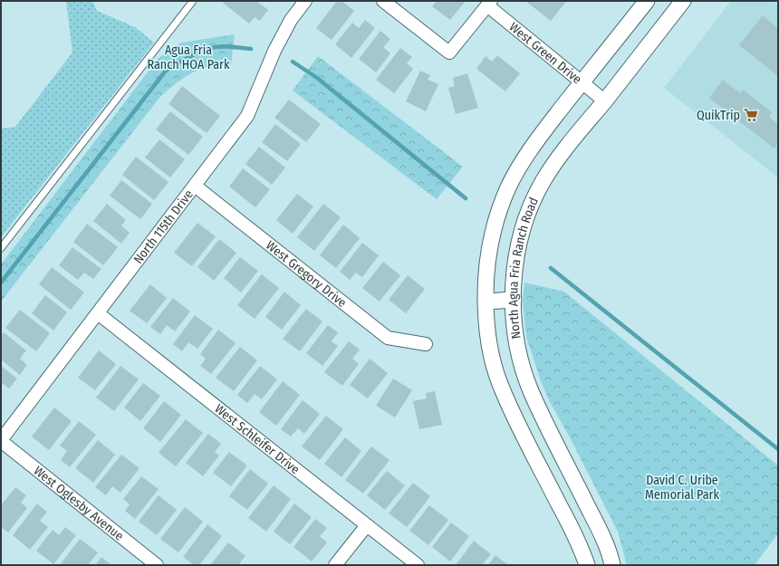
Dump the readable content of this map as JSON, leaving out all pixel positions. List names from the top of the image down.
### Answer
{
  "streets": {
    "street": [
      "West Green Drive",
      "North 115th Drive",
      "North Agua Fria Ranch Road",
      "West Gregory Drive",
      "West Schleifer Drive",
      "West Oglesby Avenue"
    ]
  },
  "crossings": [
    ["West Green Drive", "North Agua Fria Ranch Road"],
    ["North 115th Drive", "West Gregory Drive"],
    ["North 115th Drive", "West Schleifer Drive"],
    ["North 115th Drive", "West Oglesby Avenue"]
  ],
  "parks": ["Agua Fria Ranch HOA Park", "David C. Uribe Memorial Park"],
  "places": {
    "supermarket": ["QuikTrip"]
  }
}
